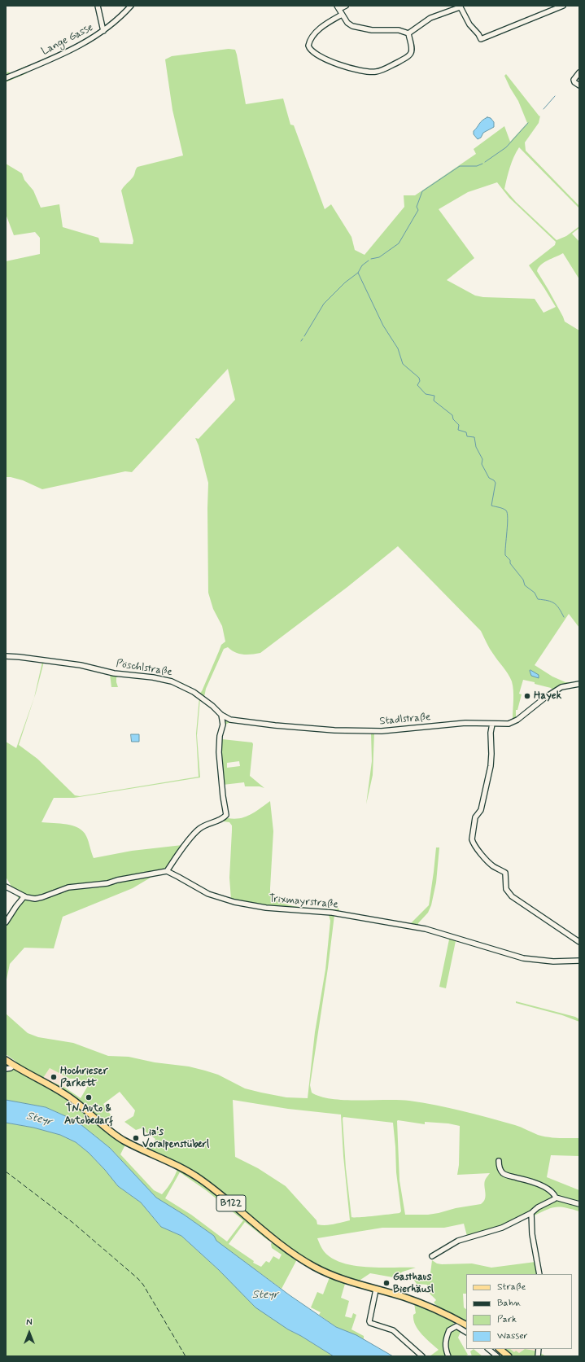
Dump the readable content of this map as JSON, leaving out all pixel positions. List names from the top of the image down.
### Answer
{
  "streets": {
    "main road": ["B122"],
    "street": [
      "Lange Gasse",
      "Pöschlstraße",
      "Stadlstraße",
      "Trixmayrstraße"
    ]
  },
  "crossings": [
    ["Pöschlstraße", "Stadlstraße"]
  ],
  "water": ["Steyr"],
  "places": [
    "Hayek",
    "Hochrieser Parkett",
    "TN Auto & Autobedarf",
    "Lia's Voralpenstüberl",
    "Gasthaus Bierhäusl"
  ],
  "legend": [
    "Straße",
    "Bahn",
    "Park",
    "Wasser"
  ],
  "north": "top"
}
